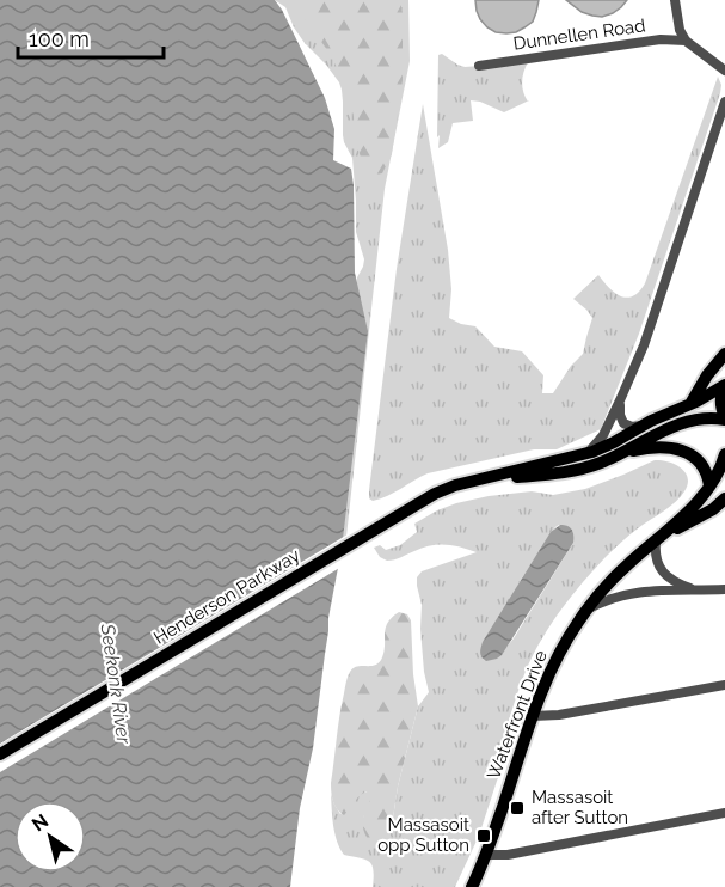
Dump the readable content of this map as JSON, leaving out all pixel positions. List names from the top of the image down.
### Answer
{
  "streets": {
    "main road": ["Henderson Parkway", "Waterfront Drive"],
    "street": ["Dunnellen Road"]
  },
  "water": ["Seekonk River"],
  "places": {
    "transit": ["Massasoit after Sutton", "Massasoit opp Sutton"]
  },
  "scale_bar": "100 m",
  "north": "top left"
}
